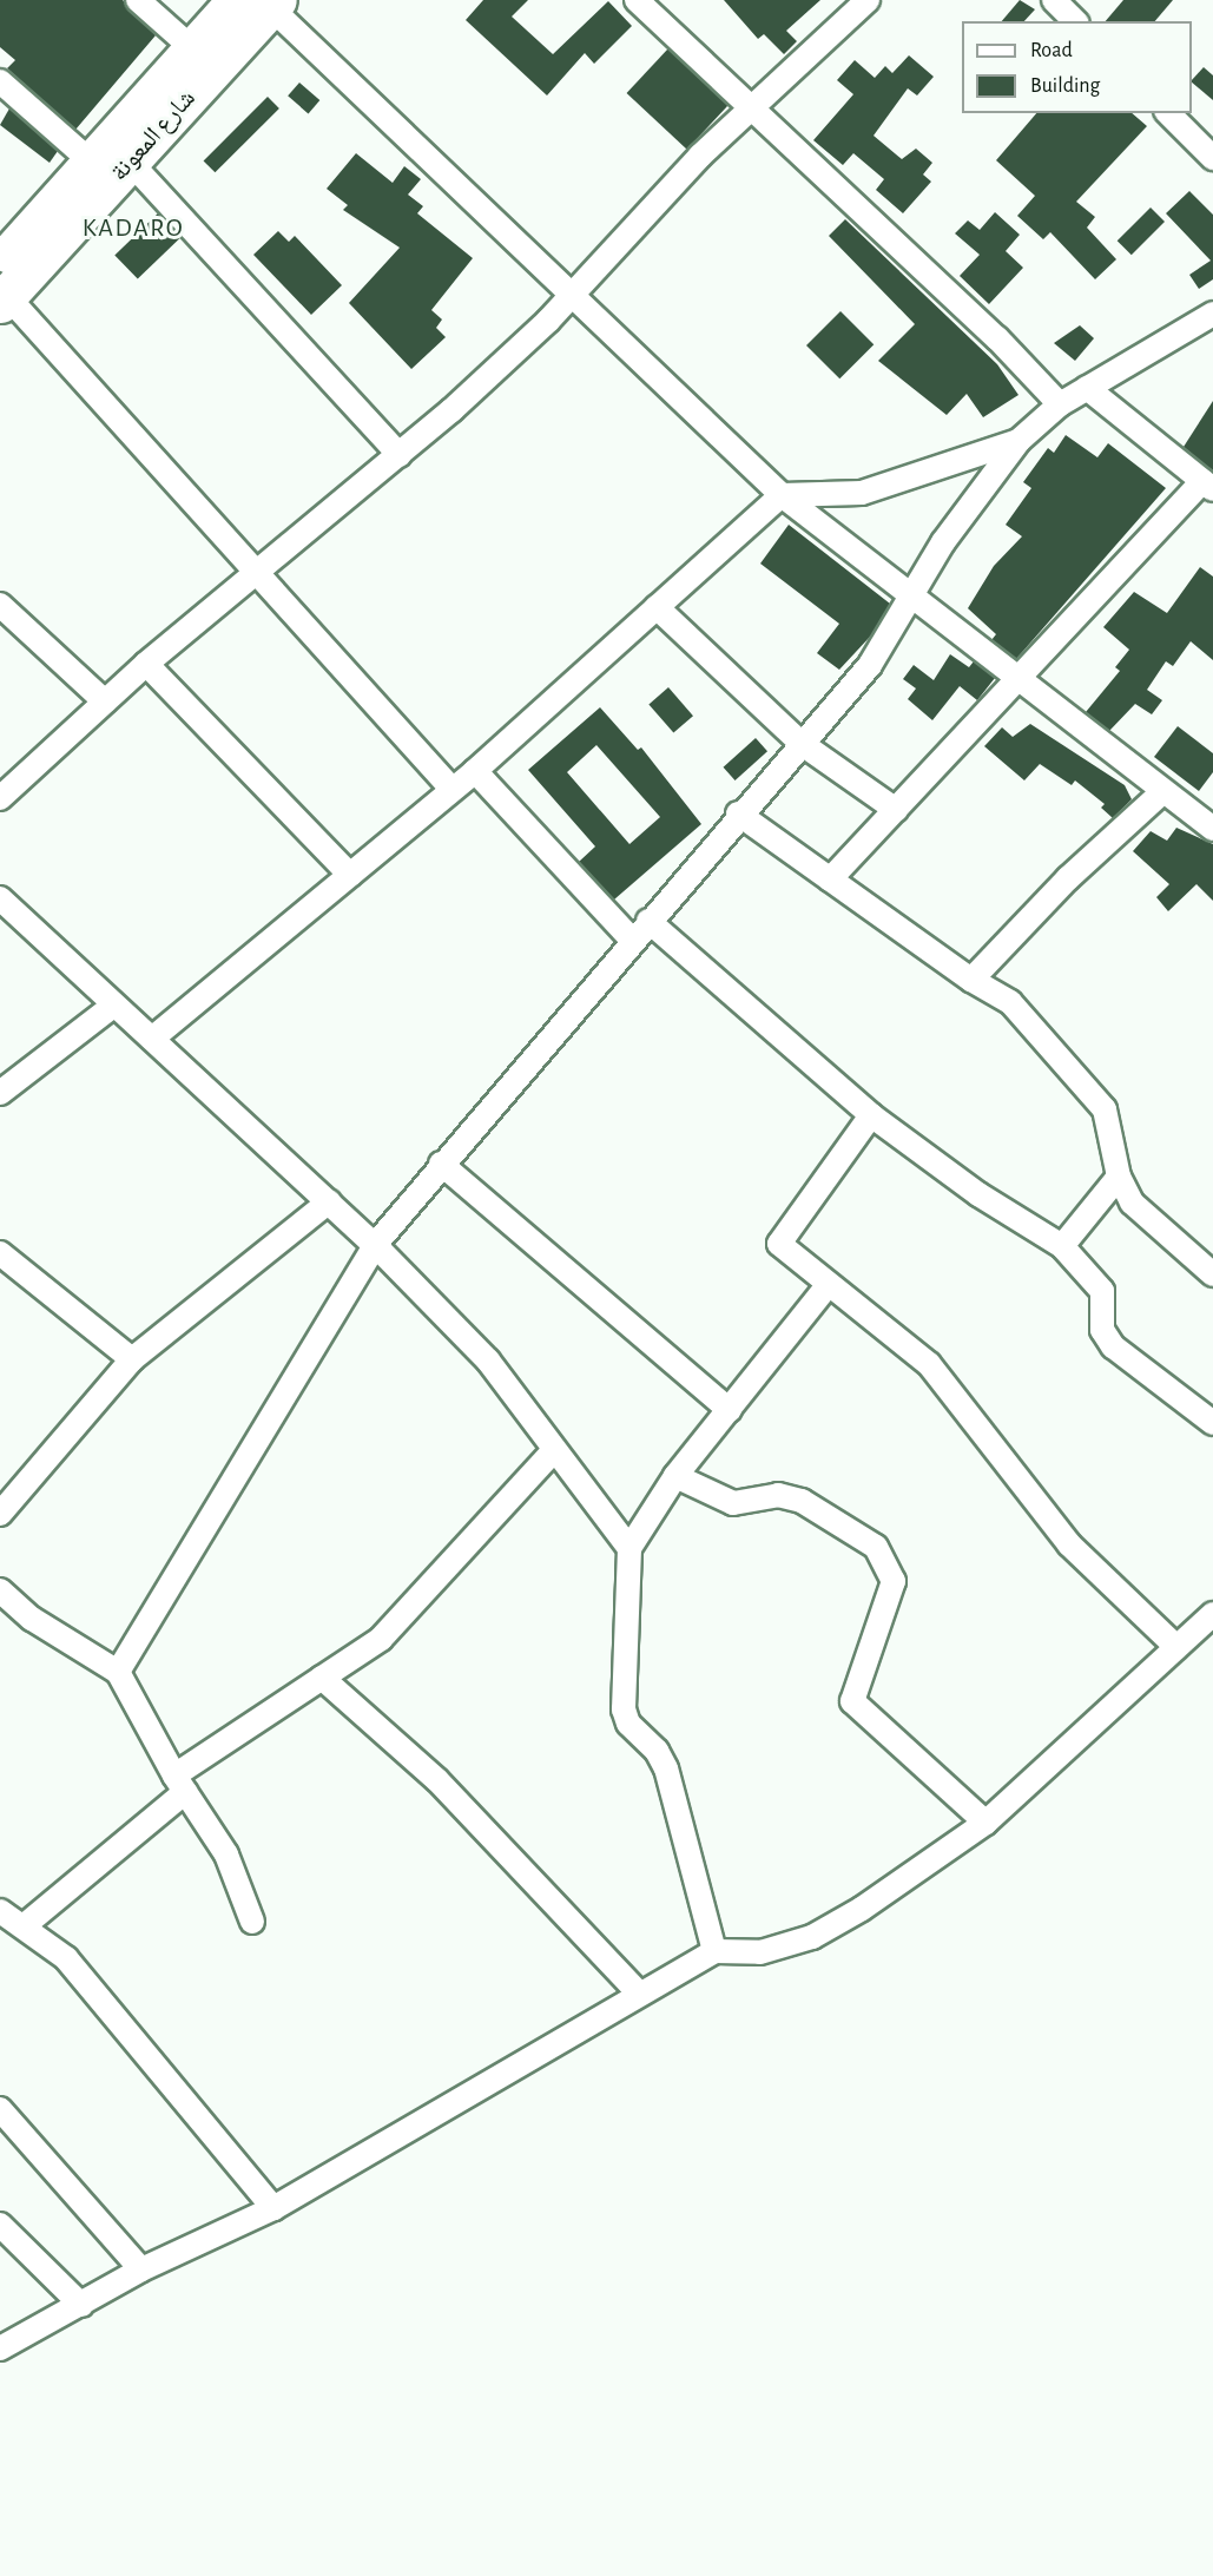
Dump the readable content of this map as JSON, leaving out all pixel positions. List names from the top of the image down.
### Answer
{
  "streets": {
    "highway": ["شارع المعونة"]
  },
  "districts": ["KADARO"],
  "legend": ["Road", "Building"]
}
